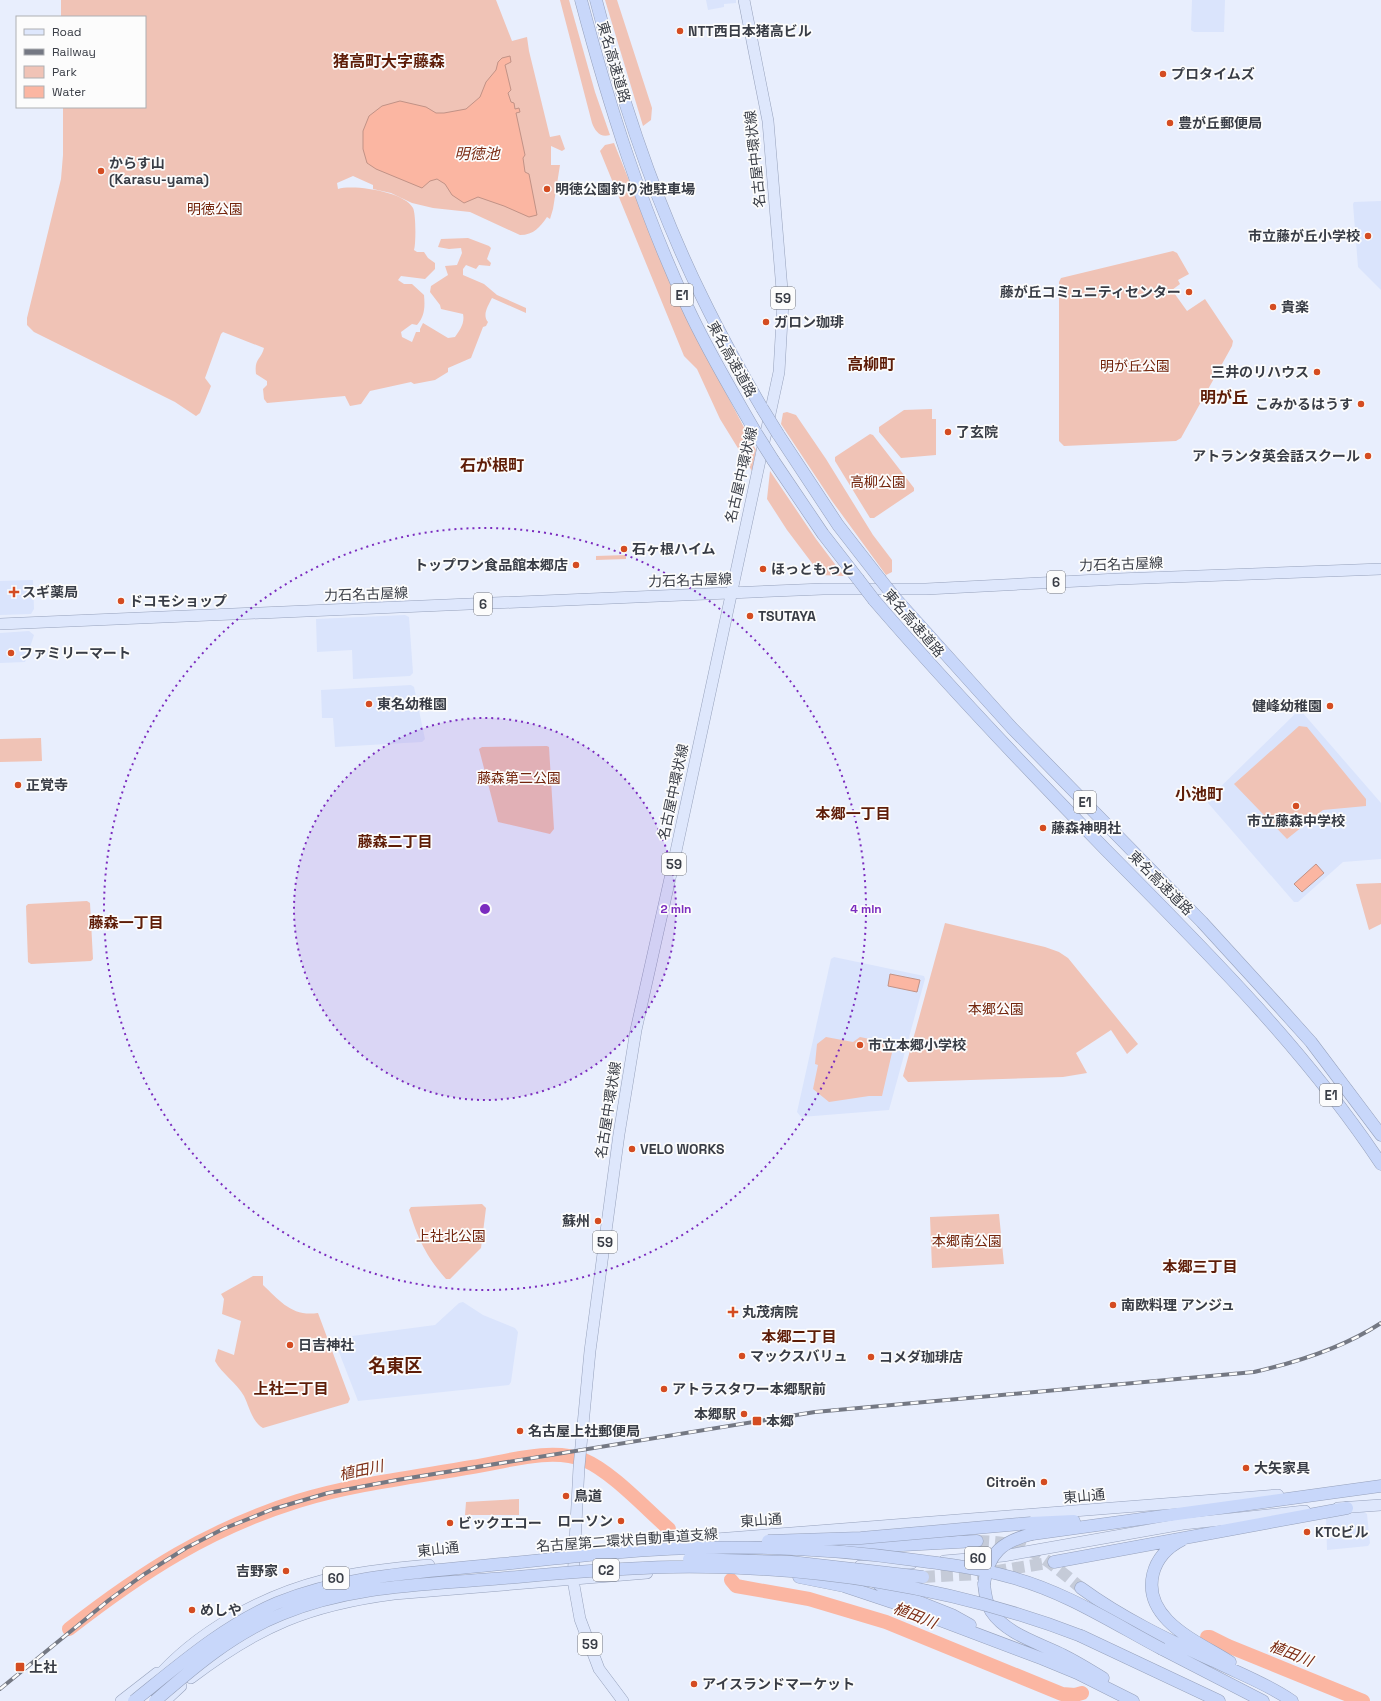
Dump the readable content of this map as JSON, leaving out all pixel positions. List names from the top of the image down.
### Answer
{
  "streets": {
    "highway": [
      "東名高速道路",
      "E1",
      "名古屋第二環状自動車道支線",
      "C2"
    ],
    "main road": [
      "名古屋中環状線",
      "59",
      "力石名古屋線",
      "6",
      "東山通",
      "60"
    ]
  },
  "crossings": [
    ["名古屋中環状線", "力石名古屋線"],
    ["名古屋中環状線", "東山通"],
    ["名古屋中環状線", "60"],
    ["東山通", "名古屋第二環状自動車道支線"],
    ["東山通", "60"],
    ["名古屋第二環状自動車道支線", "60"]
  ],
  "districts": [
    "猪高町大字藤森",
    "高柳町",
    "明が丘",
    "石が根町",
    "小池町",
    "本郷一丁目",
    "藤森二丁目",
    "藤森一丁目",
    "本郷三丁目",
    "本郷二丁目",
    "名東区",
    "上社二丁目"
  ],
  "water": ["明徳池", "植田川"],
  "parks": [
    "明徳公園",
    "明が丘公園",
    "高柳公園",
    "藤森第二公園",
    "本郷公園",
    "上社北公園",
    "本郷南公園"
  ],
  "places": {
    "other": [
      "NTT西日本猪高ビル",
      "プロタイムズ",
      "豊が丘郵便局",
      "からす山 (Karasu-yama)",
      "明徳公園釣り池駐車場",
      "市立藤が丘小学校",
      "藤が丘コミュニティセンター",
      "貴楽",
      "ガロン珈琲",
      "三井のリハウス",
      "こみかるはうす",
      "了玄院",
      "アトランタ英会話スクール",
      "石ヶ根ハイム",
      "トップワン食品館本郷店",
      "ほっともっと",
      "ドコモショップ",
      "TSUTAYA",
      "ファミリーマート",
      "東名幼稚園",
      "健峰幼稚園",
      "正覚寺",
      "市立藤森中学校",
      "藤森神明社",
      "市立本郷小学校",
      "VELO WORKS",
      "蘇州",
      "南欧料理 アンジュ",
      "日吉神社",
      "マックスバリュ",
      "コメダ珈琲店",
      "アトラスタワー本郷駅前",
      "本郷駅",
      "名古屋上社郵便局",
      "大矢家具",
      "Citroën",
      "鳥道",
      "ローソン",
      "ビックエコー",
      "KTCビル",
      "吉野家",
      "めしや",
      "アイスランドマーケット"
    ],
    "health": ["スギ薬局", "丸茂病院"],
    "transit": ["本郷", "上社"]
  },
  "legend": [
    "Road",
    "Railway",
    "Park",
    "Water"
  ],
  "rings": ["2 min", "4 min"]
}
